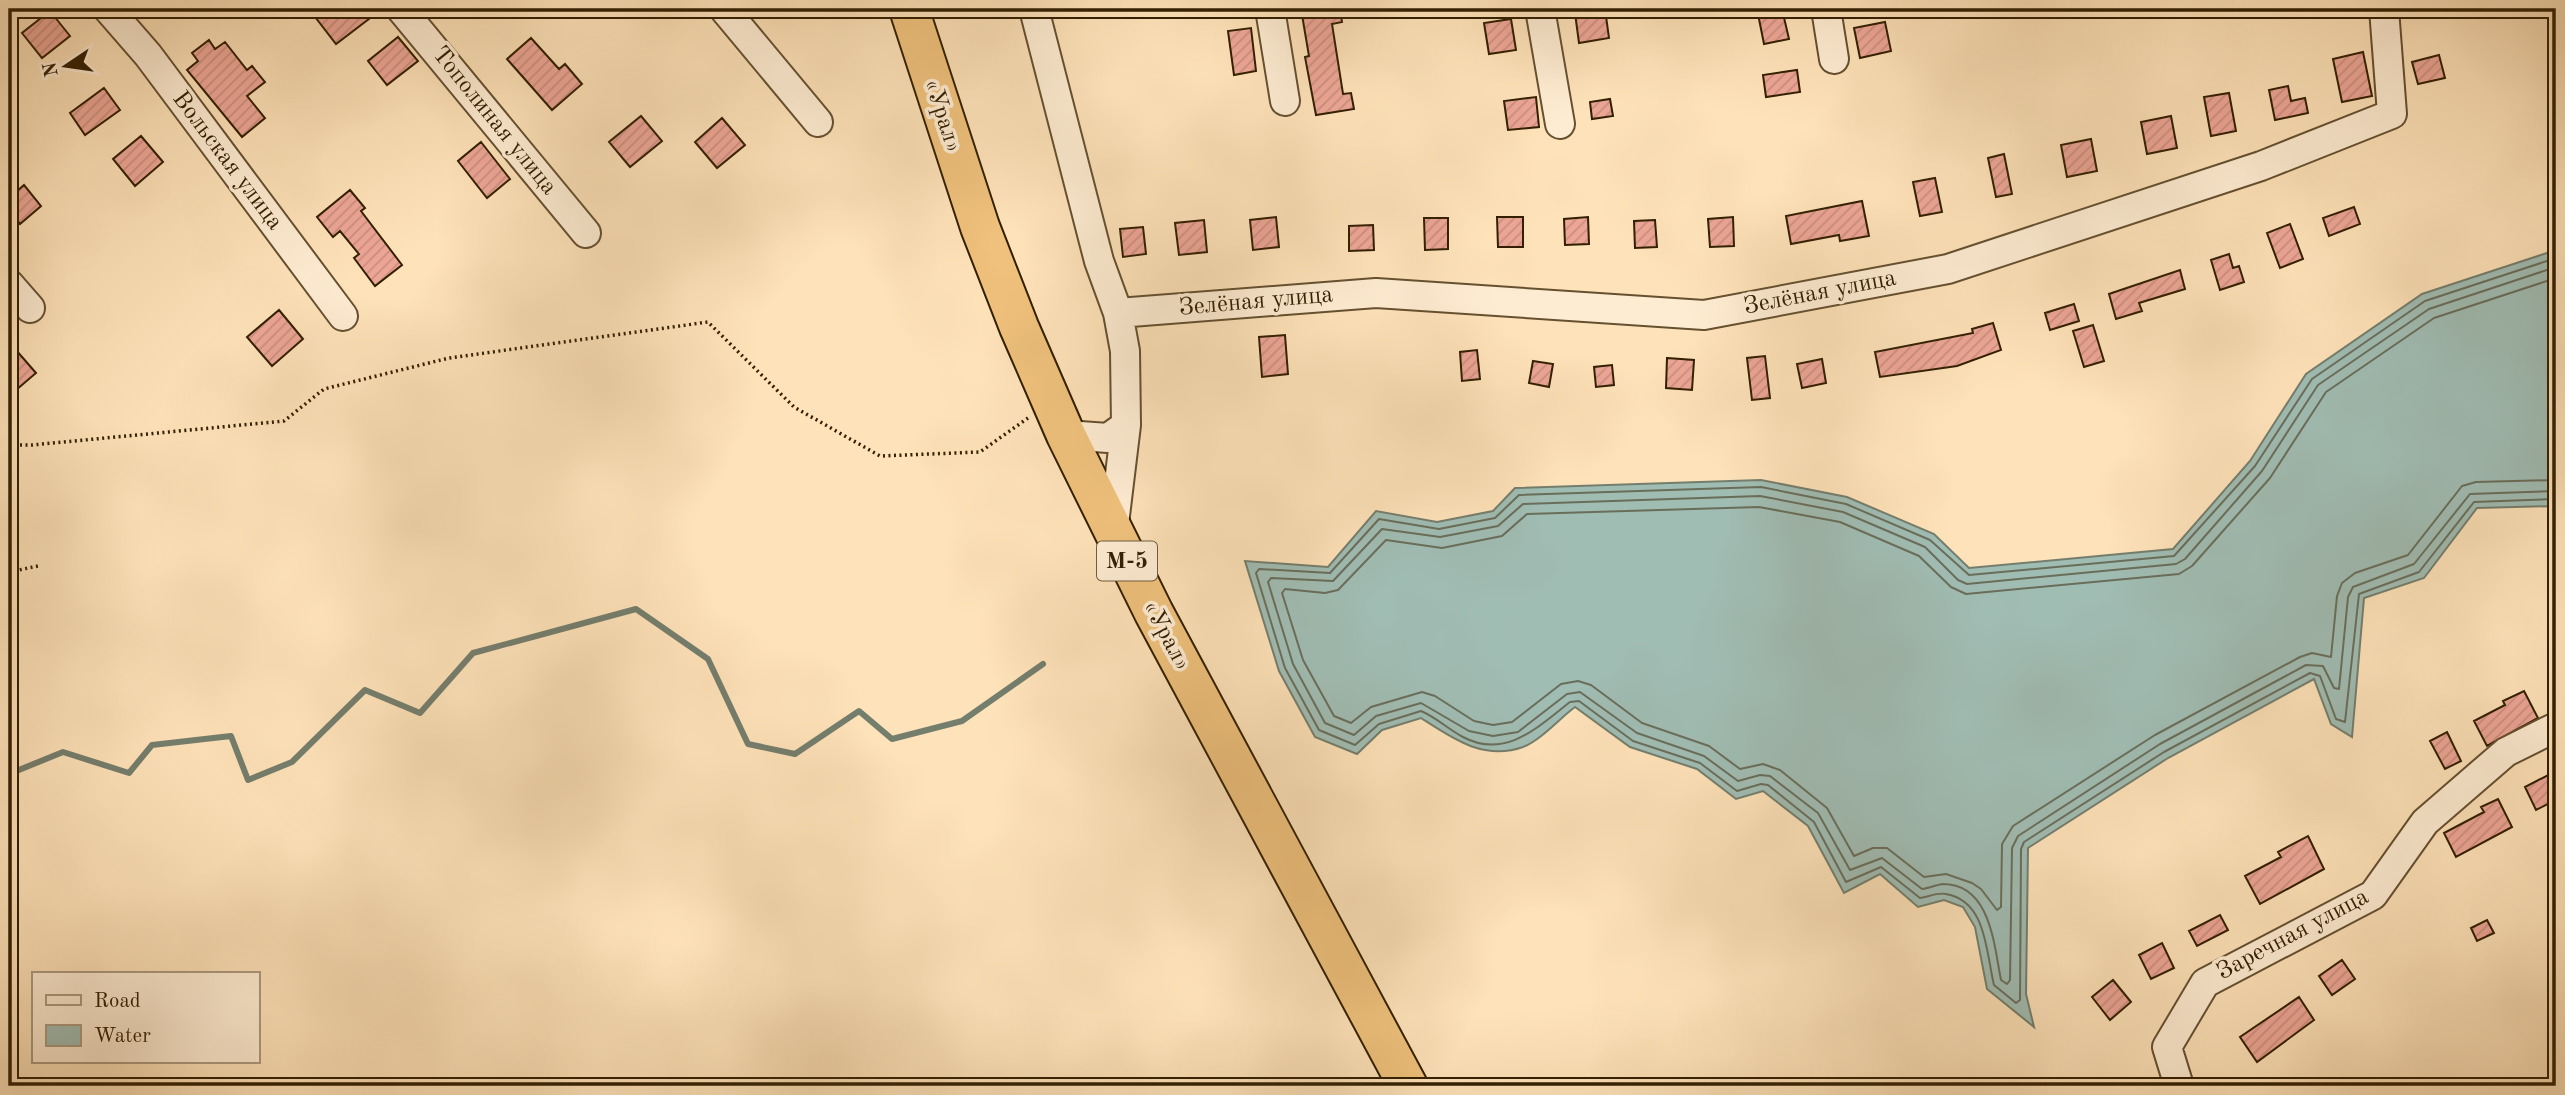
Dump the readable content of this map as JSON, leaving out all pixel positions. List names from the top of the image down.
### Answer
{
  "streets": {
    "highway": ["«Урал»", "М-5"],
    "street": [
      "Тополиная улица",
      "Вольская улица",
      "Зелёная улица",
      "Заречная улица"
    ]
  },
  "legend": ["Road", "Water"],
  "north": "left"
}
